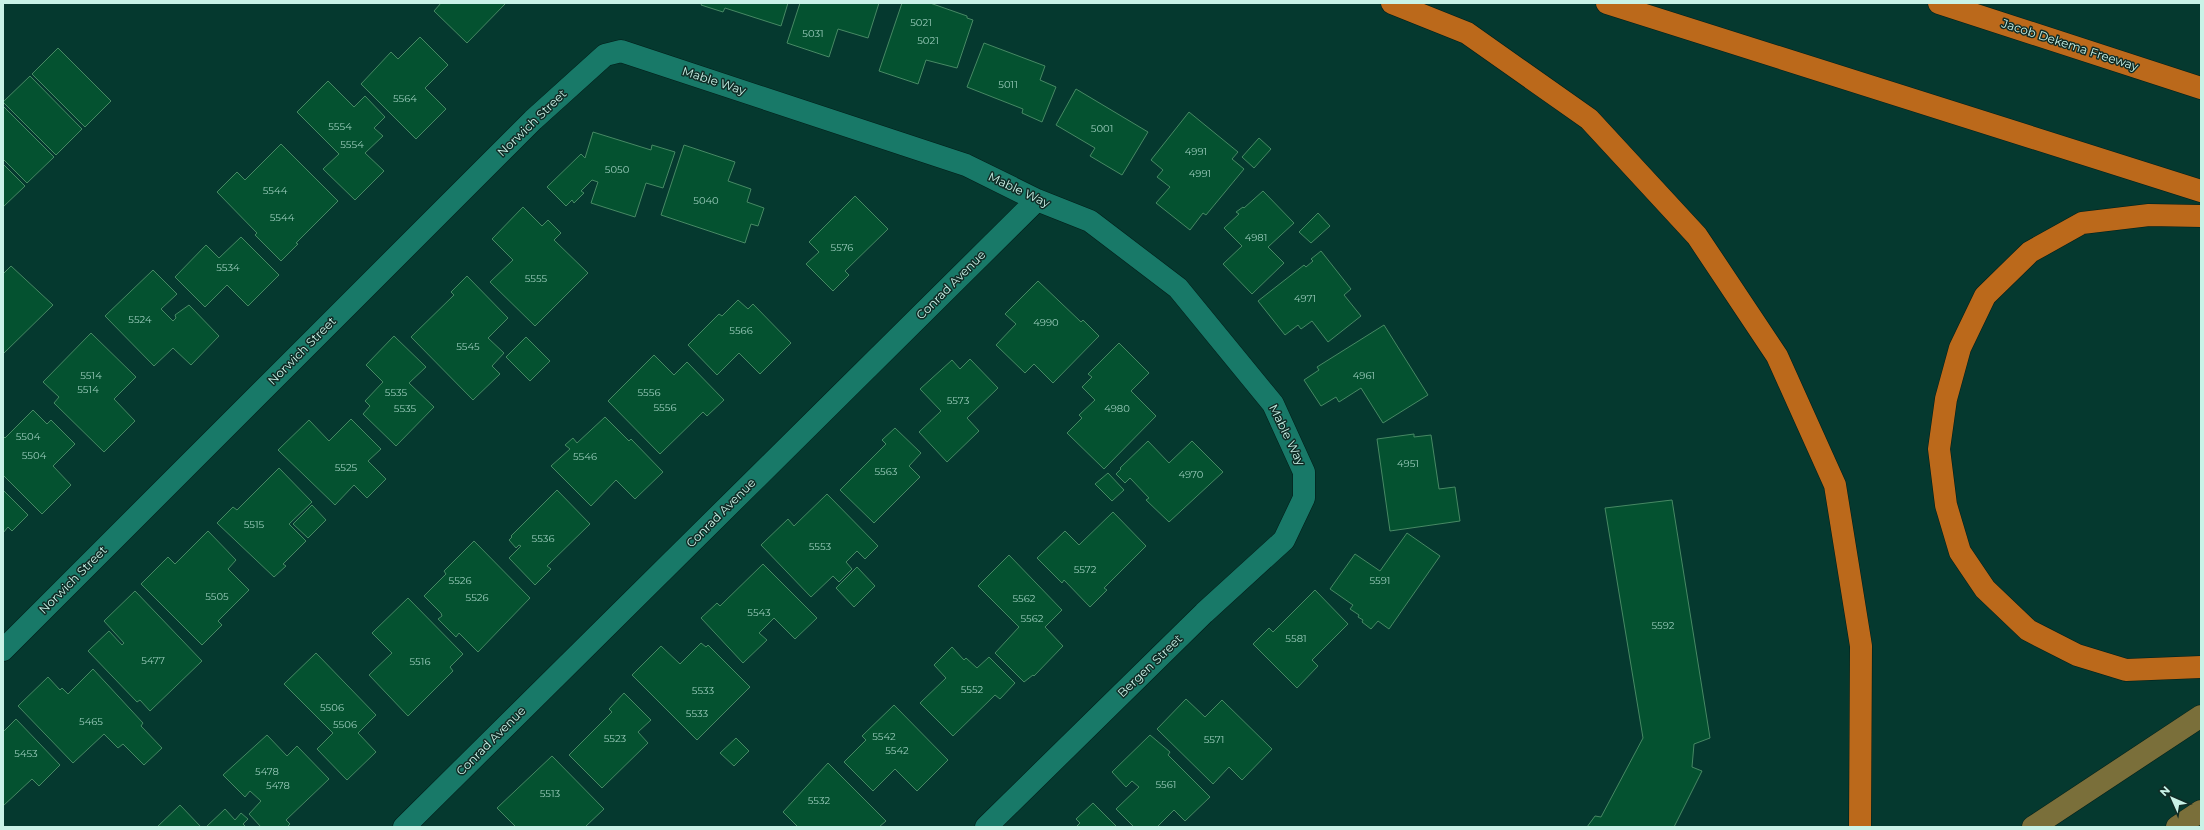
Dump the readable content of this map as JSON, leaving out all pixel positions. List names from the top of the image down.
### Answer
{
  "streets": {
    "highway": ["Jacob Dekema Freeway"],
    "street": [
      "Mable Way",
      "Norwich Street",
      "Conrad Avenue",
      "Bergen Street"
    ]
  },
  "crossings": [
    ["Mable Way", "Norwich Street"],
    ["Mable Way", "Conrad Avenue"],
    ["Mable Way", "Bergen Street"]
  ],
  "house_numbers": [
    "5021",
    "5031",
    "5021",
    "5011",
    "5564",
    "5554",
    "5001",
    "5554",
    "4991",
    "5050",
    "4991",
    "5544",
    "5040",
    "5544",
    "4981",
    "5576",
    "5534",
    "5555",
    "4971",
    "5524",
    "4990",
    "5566",
    "5545",
    "5514",
    "4961",
    "5514",
    "5535",
    "5556",
    "5573",
    "5556",
    "5535",
    "4980",
    "5504",
    "5504",
    "5546",
    "4951",
    "5525",
    "5563",
    "4970",
    "5515",
    "5536",
    "5553",
    "5572",
    "5526",
    "5591",
    "5505",
    "5526",
    "5562",
    "5543",
    "5562",
    "5592",
    "5581",
    "5477",
    "5516",
    "5552",
    "5533",
    "5506",
    "5533",
    "5465",
    "5506",
    "5542",
    "5523",
    "5571",
    "5542",
    "5453",
    "5478",
    "5561",
    "5478",
    "5513",
    "5532"
  ],
  "north": "top left"
}
